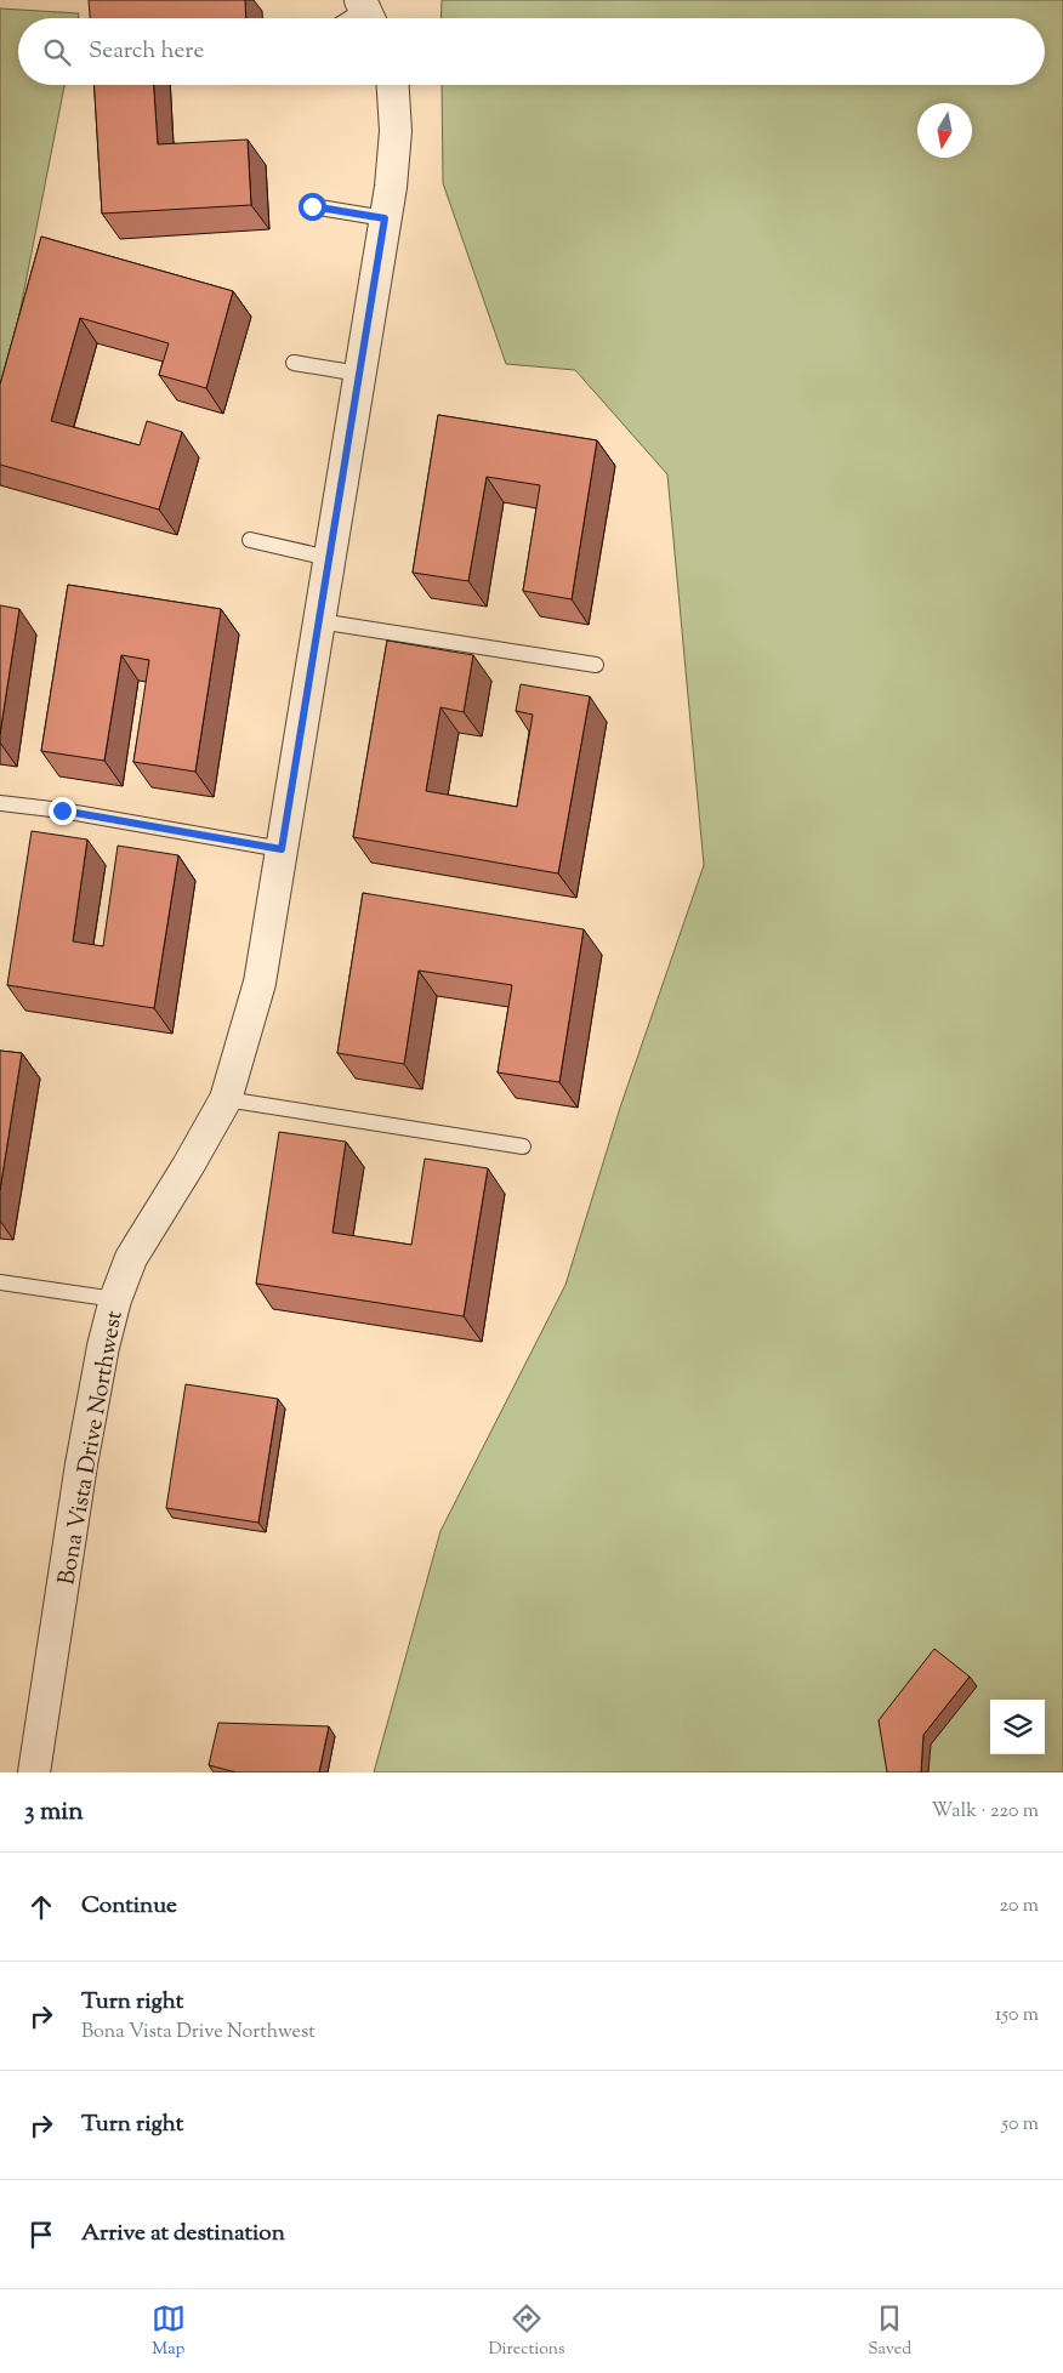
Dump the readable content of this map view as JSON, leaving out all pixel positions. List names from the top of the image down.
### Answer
{
  "streets": {
    "street": ["Bona Vista Drive Northwest"]
  },
  "north": "bottom",
  "page": {
    "search": "Search here",
    "heading": ["3 min", "Walk · 220 m"],
    "list": [
      ["Continue", "20 m"],
      ["Turn right", "Bona Vista Drive Northwest", "150 m"],
      ["Turn right", "50 m"],
      "Arrive at destination"
    ],
    "nav": ["Map", "Directions", "Saved"]
  }
}
